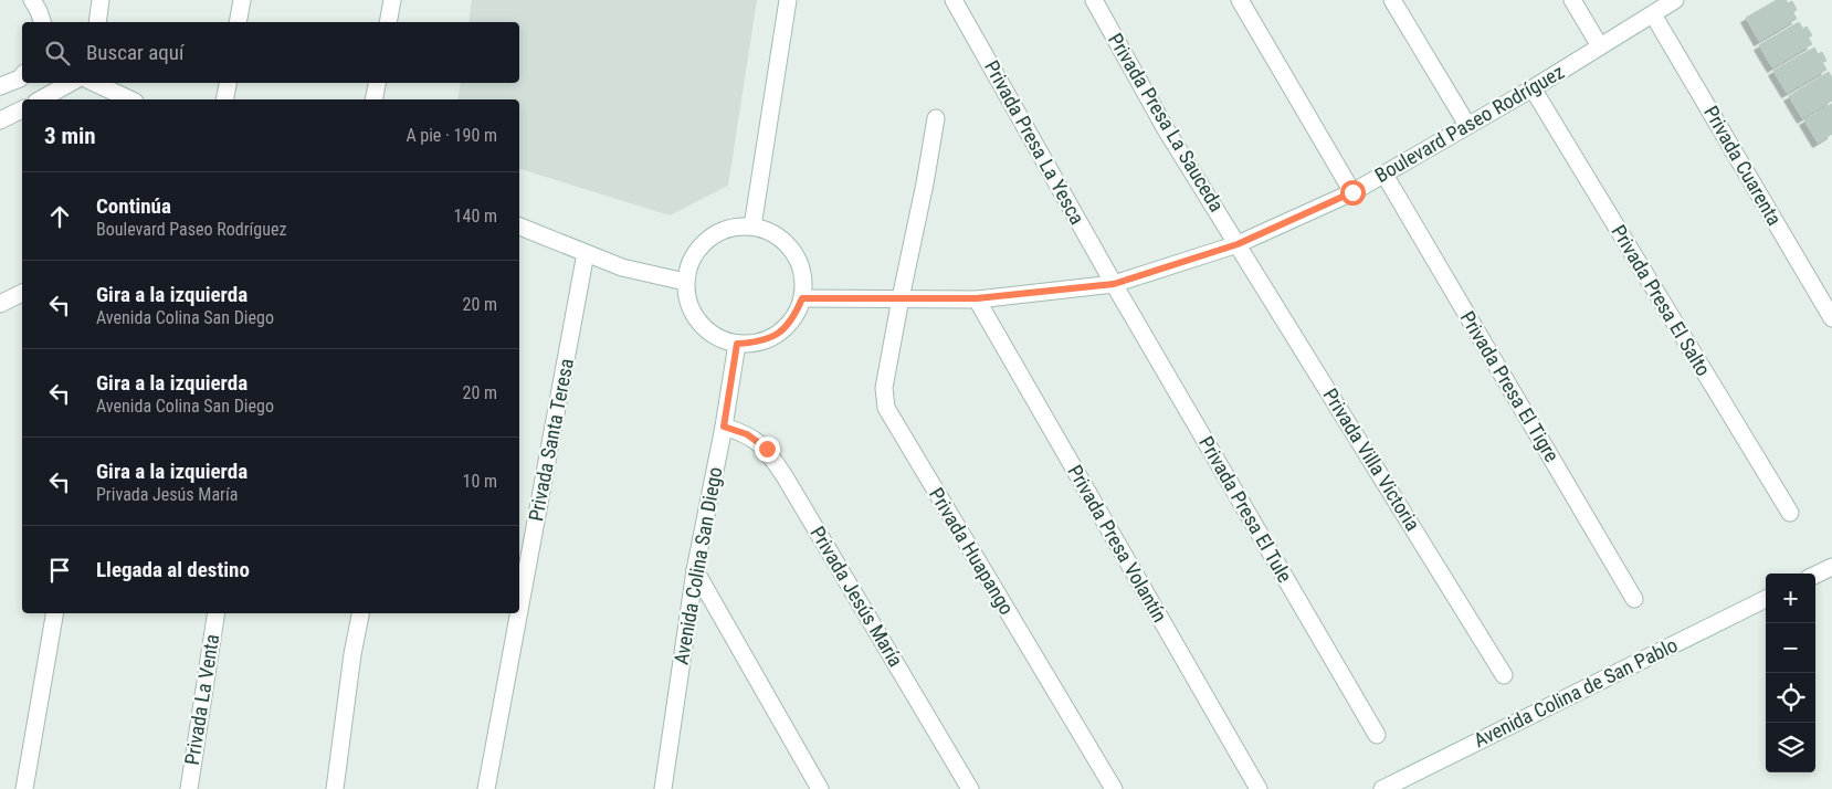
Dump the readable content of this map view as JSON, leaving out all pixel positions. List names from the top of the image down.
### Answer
{
  "streets": {
    "street": [
      "Privada Presa La Sauceda",
      "Boulevard Paseo Rodríguez",
      "Privada Presa La Yesca",
      "Privada Cuarenta",
      "Privada Presa El Salto",
      "Privada Presa El Tigre",
      "Privada Santa Teresa",
      "Privada Villa Victoria",
      "Privada Presa El Tule",
      "Privada Presa Volantín",
      "Privada Huapango",
      "Avenida Colina San Diego",
      "Privada Jesús María",
      "Avenida Colina de San Pablo",
      "Privada La Venta"
    ]
  },
  "crossings": [
    ["Privada Presa La Sauceda", "Boulevard Paseo Rodríguez"],
    ["Privada Presa La Sauceda", "Privada Villa Victoria"],
    ["Boulevard Paseo Rodríguez", "Privada Presa La Yesca"],
    ["Boulevard Paseo Rodríguez", "Privada Cuarenta"],
    ["Boulevard Paseo Rodríguez", "Privada Presa El Salto"],
    ["Boulevard Paseo Rodríguez", "Privada Presa El Tigre"],
    ["Boulevard Paseo Rodríguez", "Privada Villa Victoria"],
    ["Boulevard Paseo Rodríguez", "Privada Presa El Tule"],
    ["Boulevard Paseo Rodríguez", "Privada Presa Volantín"],
    ["Boulevard Paseo Rodríguez", "Privada Huapango"],
    ["Boulevard Paseo Rodríguez", "Avenida Colina San Diego"],
    ["Privada Presa La Yesca", "Privada Presa El Tule"],
    ["Avenida Colina San Diego", "Privada Jesús María"]
  ],
  "page": {
    "search": "Buscar aquí",
    "heading": ["3 min", "A pie · 190 m"],
    "list": [
      ["Continúa", "Boulevard Paseo Rodríguez", "140 m"],
      ["Gira a la izquierda", "Avenida Colina San Diego", "20 m"],
      ["Gira a la izquierda", "Avenida Colina San Diego", "20 m"],
      ["Gira a la izquierda", "Privada Jesús María", "10 m"],
      "Llegada al destino"
    ],
    "map_buttons": ["+", "−"]
  }
}
